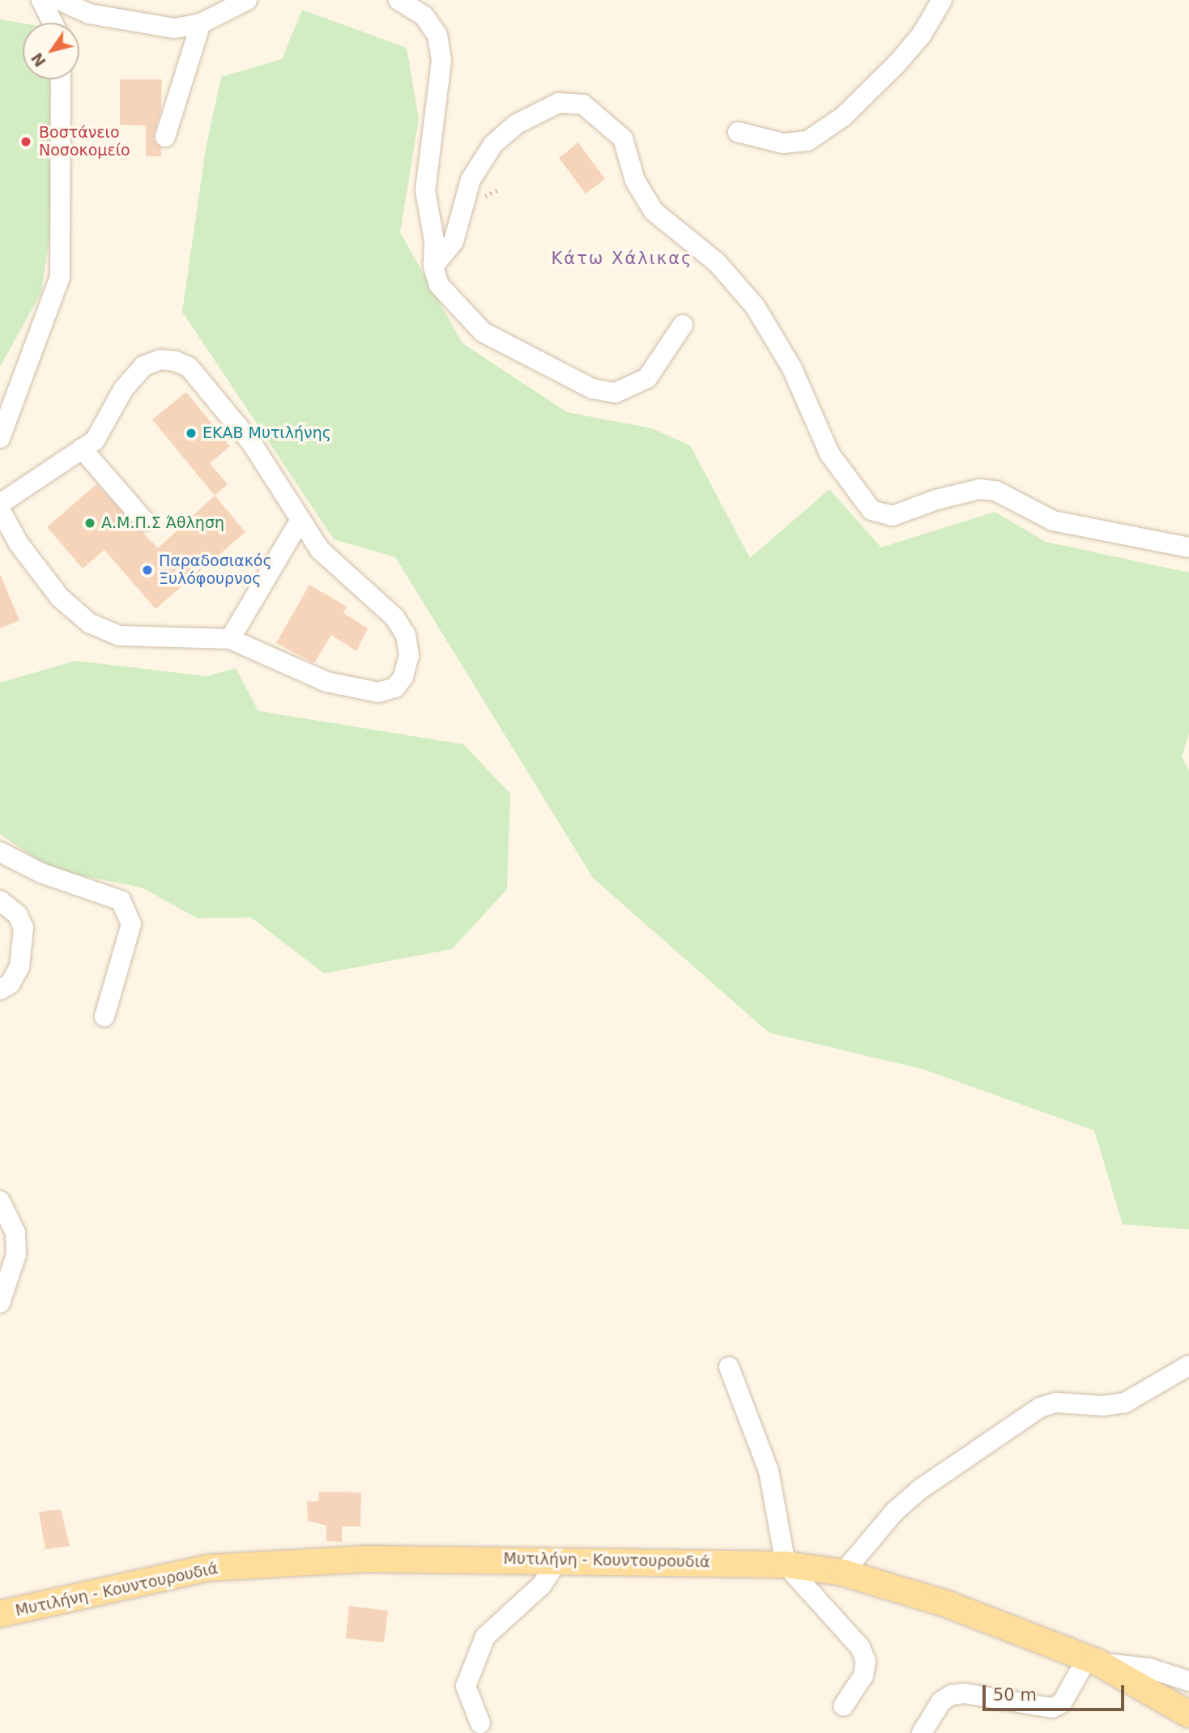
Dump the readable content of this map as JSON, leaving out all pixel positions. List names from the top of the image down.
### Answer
{
  "streets": {
    "main road": ["Μυτιλήνη - Κουντουρουδιά"]
  },
  "districts": ["Κάτω Χάλικας"],
  "places": [
    "Βοστάνειο Νοσοκομείο",
    "ΕΚΑΒ Μυτιλήνης",
    "Α.Μ.Π.Σ Άθληση",
    "Παραδοσιακός Ξυλόφουρνος"
  ],
  "scale_bar": "50 m",
  "north": "bottom left"
}
